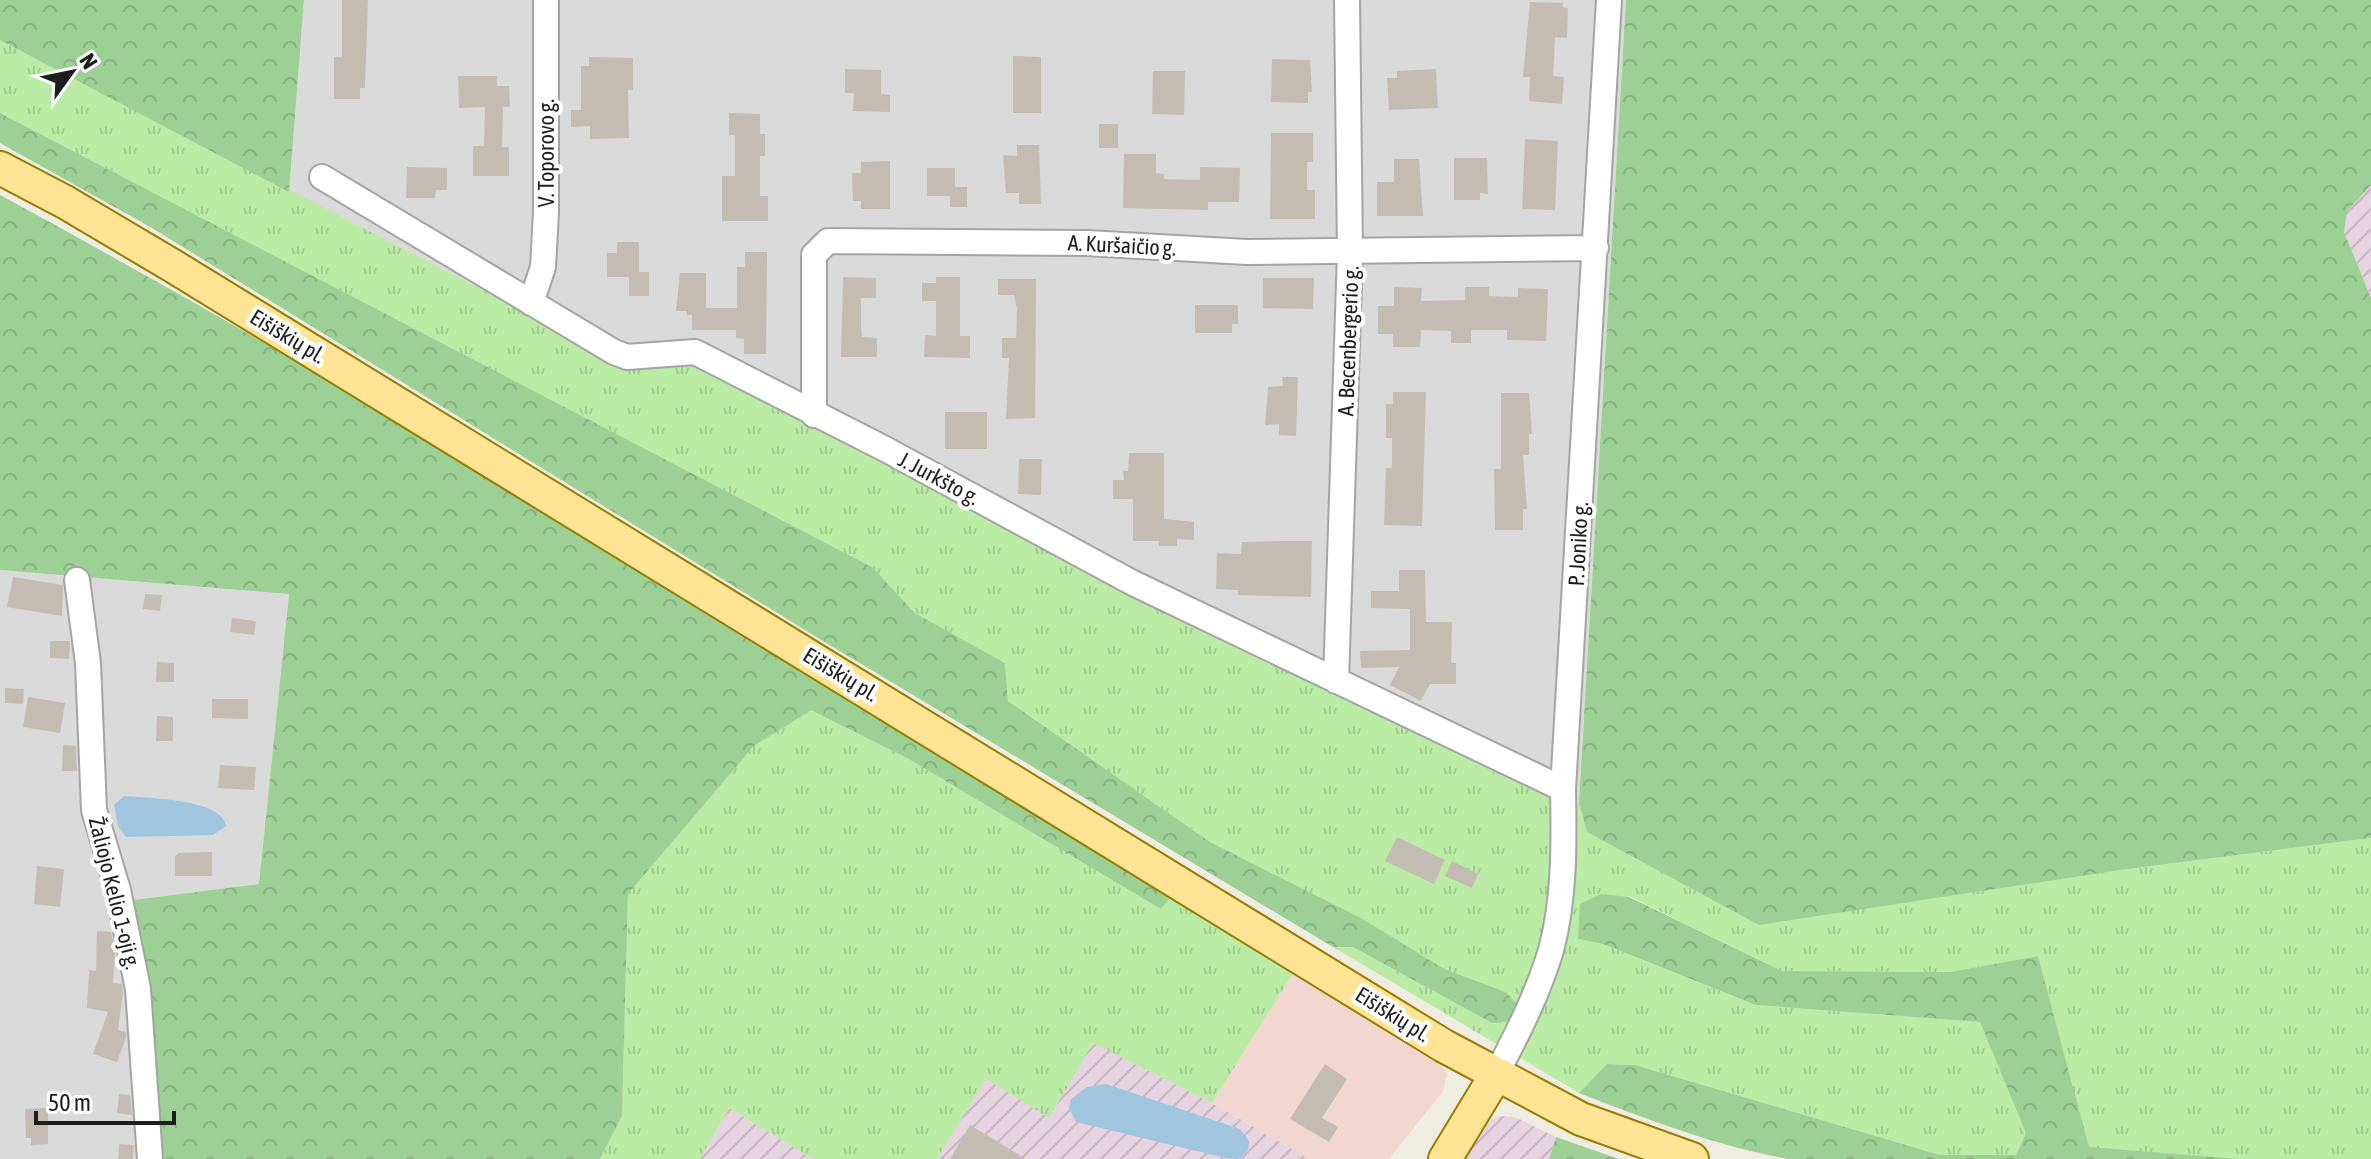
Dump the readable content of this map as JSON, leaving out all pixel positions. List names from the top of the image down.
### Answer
{
  "streets": {
    "main road": ["Eišiškių pl."],
    "street": [
      "V. Toporovo g.",
      "A. Kuršaičio g.",
      "A. Becenbergerio g.",
      "J. Jurkšto g.",
      "P. Joniko g.",
      "Žaliojo Kelio 1-oji g."
    ]
  },
  "crossings": [
    ["V. Toporovo g.", "J. Jurkšto g."],
    ["A. Kuršaičio g.", "A. Becenbergerio g."],
    ["A. Kuršaičio g.", "J. Jurkšto g."],
    ["A. Kuršaičio g.", "P. Joniko g."],
    ["Eišiškių pl.", "P. Joniko g."],
    ["A. Becenbergerio g.", "J. Jurkšto g."],
    ["J. Jurkšto g.", "P. Joniko g."]
  ],
  "scale_bar": "50 m",
  "north": "top right"
}
